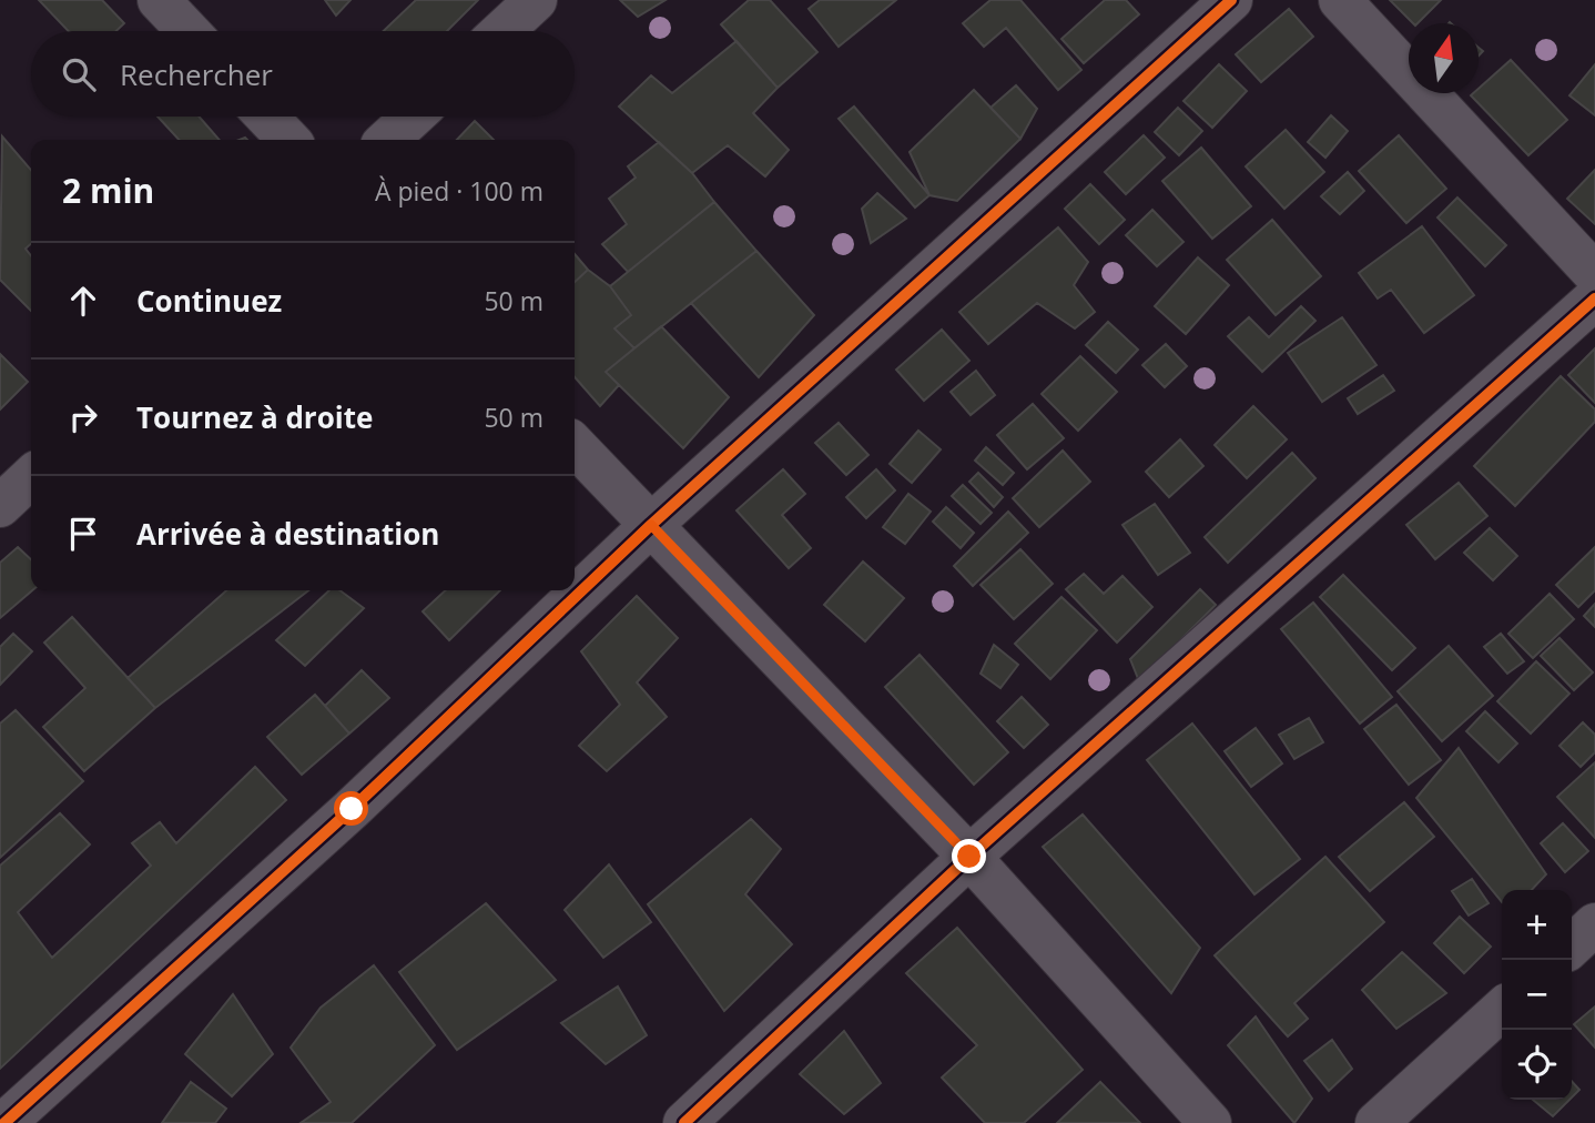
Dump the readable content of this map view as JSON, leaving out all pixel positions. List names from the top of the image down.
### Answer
{
  "north": "top",
  "page": {
    "search": "Rechercher",
    "heading": ["2 min", "À pied · 100 m"],
    "list": [
      ["Continuez", "50 m"],
      ["Tournez à droite", "50 m"],
      "Arrivée à destination"
    ],
    "map_buttons": ["+", "−"]
  }
}
